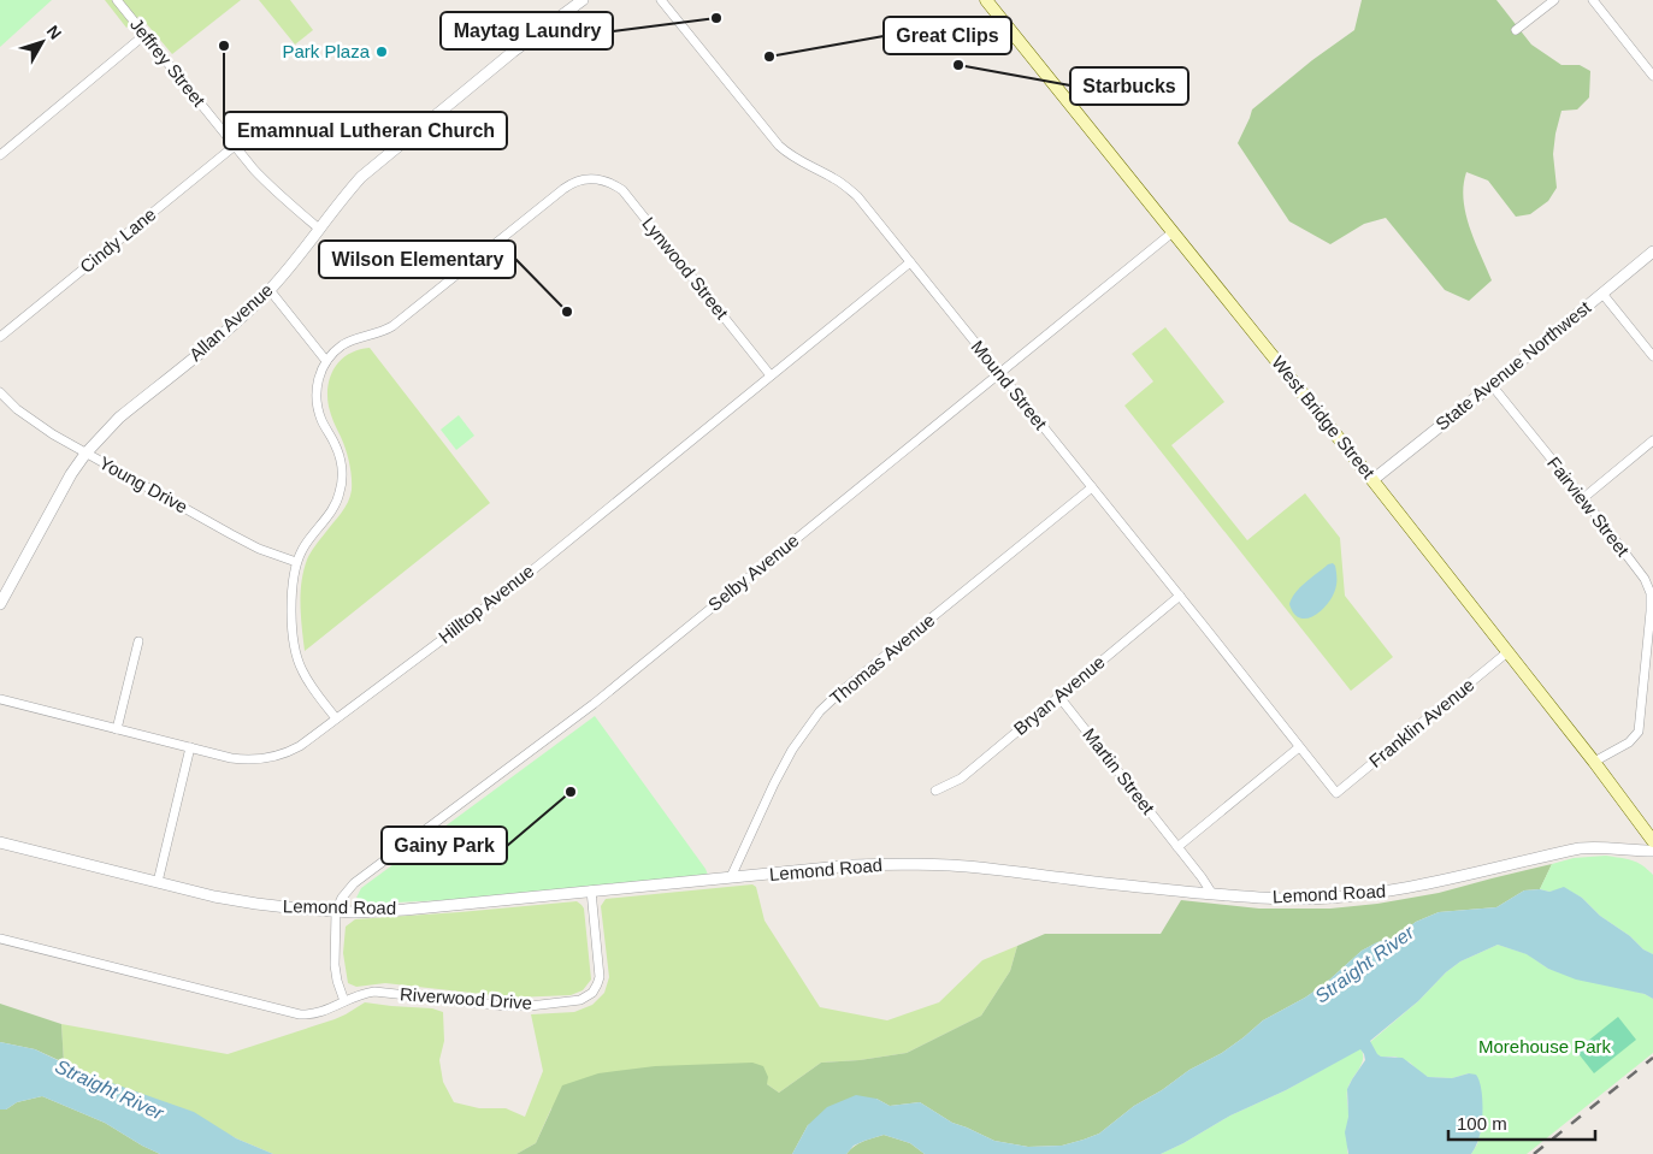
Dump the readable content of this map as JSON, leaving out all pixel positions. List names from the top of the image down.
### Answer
{
  "streets": {
    "main road": ["West Bridge Street"],
    "street": [
      "Jeffrey Street",
      "Cindy Lane",
      "Lynwood Street",
      "Allan Avenue",
      "State Avenue Northwest",
      "Mound Street",
      "Young Drive",
      "Fairview Street",
      "Selby Avenue",
      "Hilltop Avenue",
      "Thomas Avenue",
      "Bryan Avenue",
      "Franklin Avenue",
      "Martin Street",
      "Lemond Road",
      "Riverwood Drive"
    ]
  },
  "crossings": [
    ["Jeffrey Street", "Cindy Lane"],
    ["Jeffrey Street", "Allan Avenue"],
    ["Lynwood Street", "Hilltop Avenue"],
    ["Allan Avenue", "Young Drive"],
    ["State Avenue Northwest", "West Bridge Street"],
    ["State Avenue Northwest", "Fairview Street"],
    ["Mound Street", "Selby Avenue"],
    ["Mound Street", "Hilltop Avenue"],
    ["Mound Street", "Thomas Avenue"],
    ["Mound Street", "Bryan Avenue"],
    ["Mound Street", "Franklin Avenue"],
    ["West Bridge Street", "Fairview Street"],
    ["West Bridge Street", "Selby Avenue"],
    ["West Bridge Street", "Franklin Avenue"],
    ["Selby Avenue", "Lemond Road"],
    ["Thomas Avenue", "Lemond Road"],
    ["Bryan Avenue", "Martin Street"],
    ["Martin Street", "Lemond Road"],
    ["Lemond Road", "Riverwood Drive"]
  ],
  "water": ["Straight River"],
  "parks": ["Morehouse Park"],
  "places": [
    "Maytag Laundry",
    "Emamnual Lutheran Church",
    "Park Plaza",
    "Great Clips",
    "Starbucks",
    "Wilson Elementary",
    "Gainy Park"
  ],
  "scale_bar": "100 m",
  "north": "top right"
}
